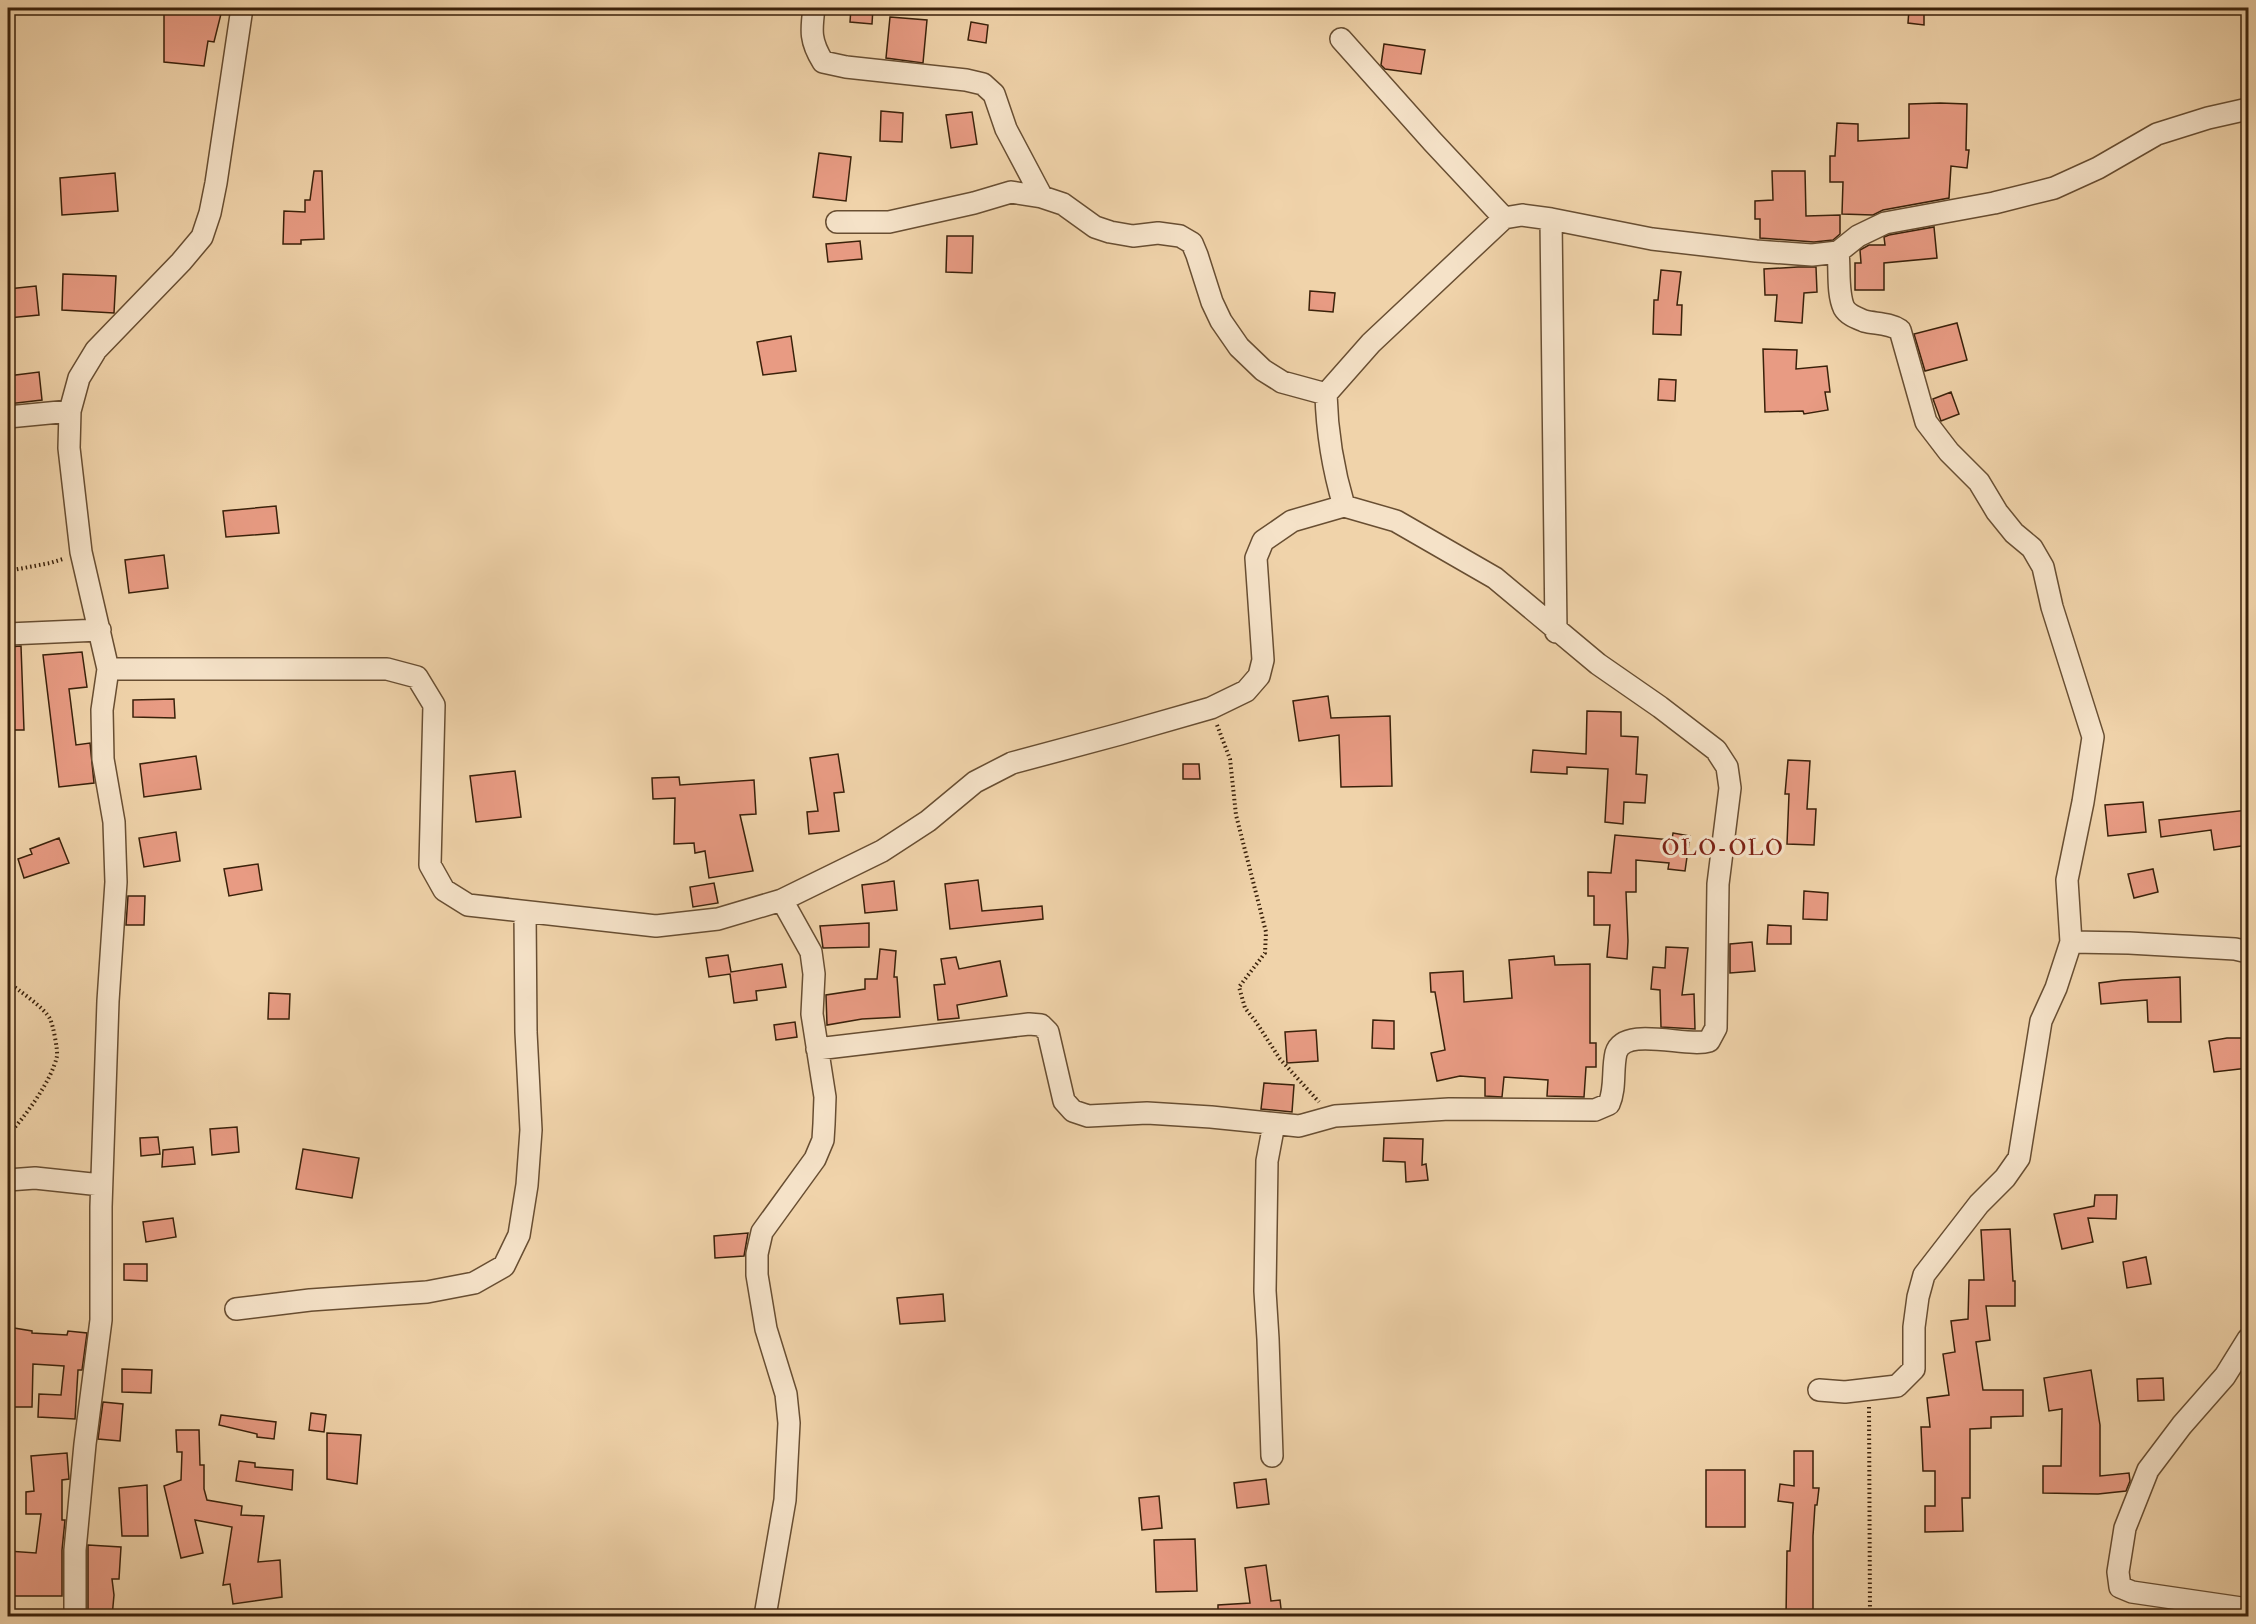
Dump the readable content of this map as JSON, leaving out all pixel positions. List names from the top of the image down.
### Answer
{
  "districts": ["OLO-OLO"]
}
